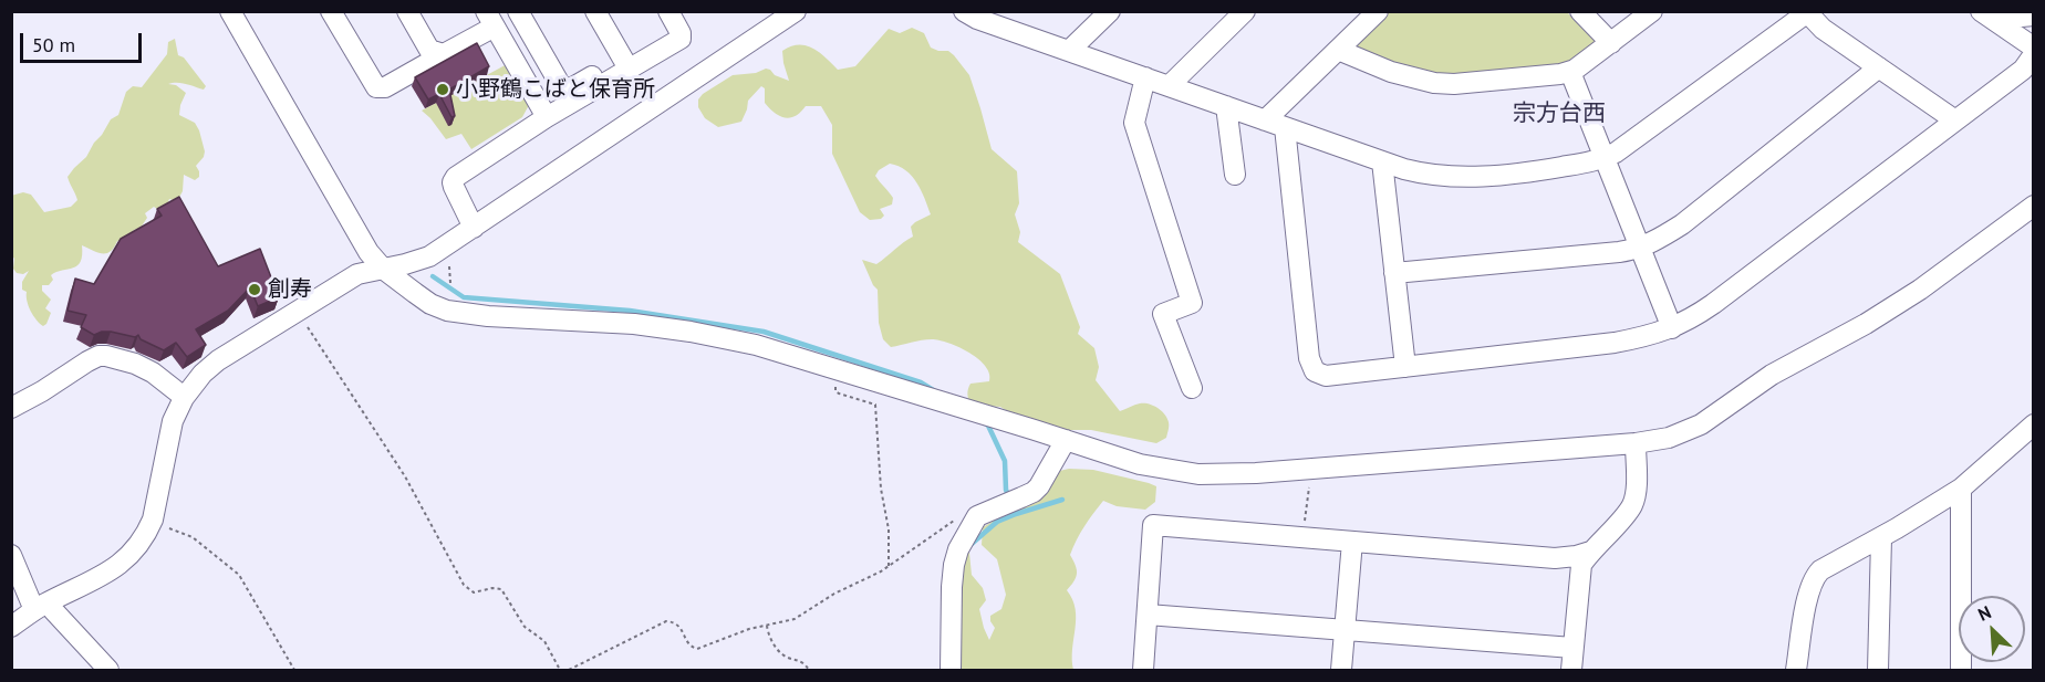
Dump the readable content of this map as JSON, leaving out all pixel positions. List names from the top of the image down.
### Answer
{
  "districts": ["宗方台西"],
  "places": ["小野鶴こばと保育所", "創寿"],
  "scale_bar": "50 m",
  "north": "top left"
}
